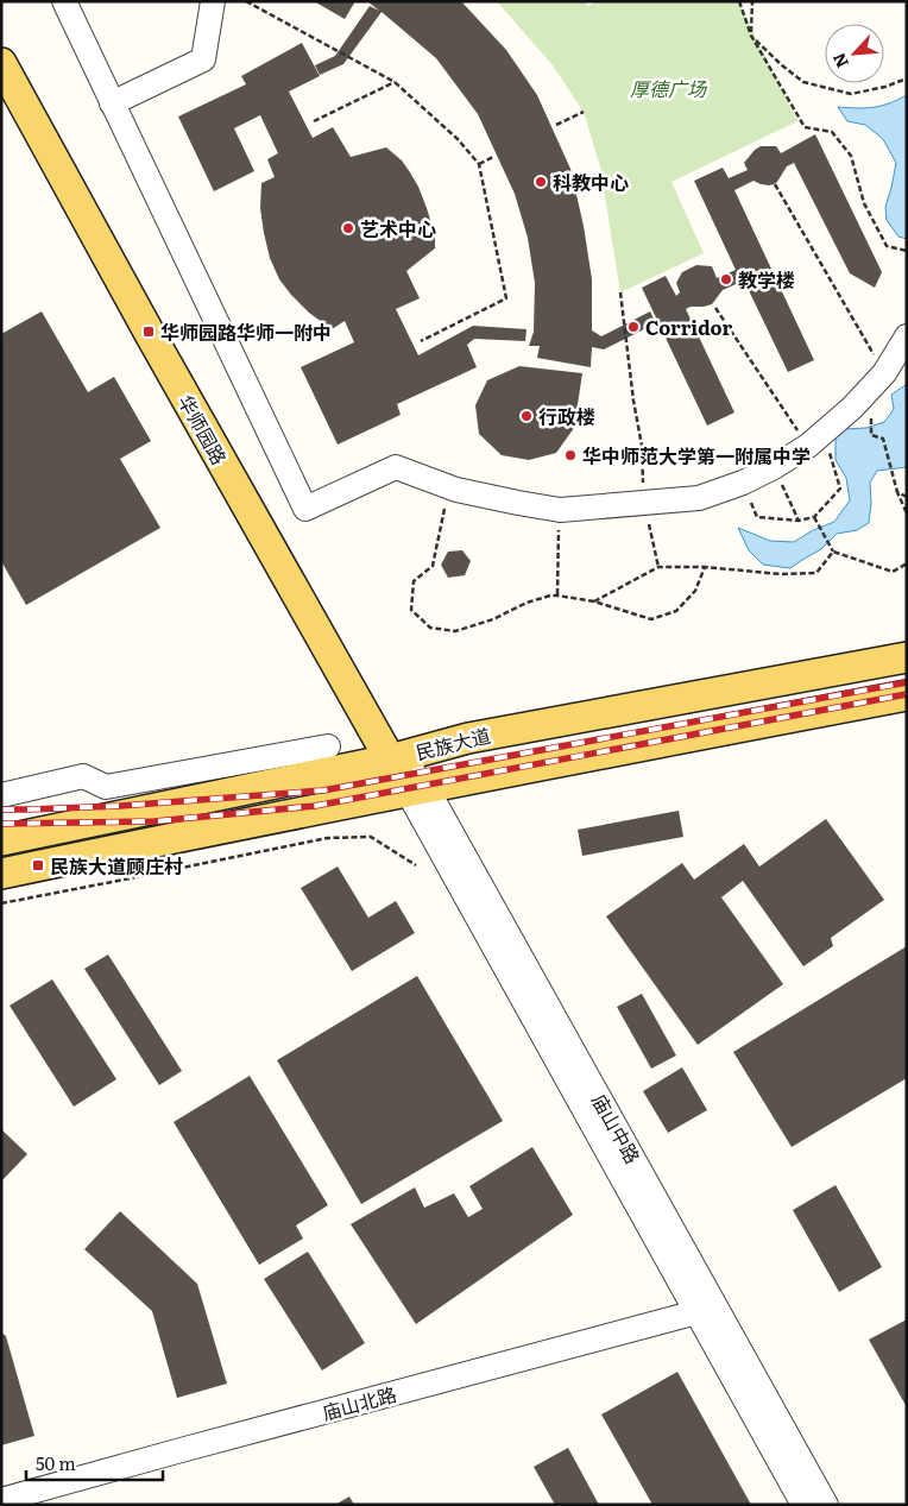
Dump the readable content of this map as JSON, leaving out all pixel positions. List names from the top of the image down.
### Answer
{
  "streets": {
    "main road": ["华师园路", "民族大道"],
    "street": ["庙山中路", "庙山北路"]
  },
  "crossings": [
    ["华师园路", "民族大道"],
    ["华师园路", "庙山中路"],
    ["民族大道", "庙山中路"],
    ["庙山中路", "庙山北路"]
  ],
  "parks": ["厚德广场"],
  "places": {
    "other": [
      "科教中心",
      "艺术中心",
      "教学楼",
      "Corridor",
      "行政楼",
      "华中师范大学第一附属中学"
    ],
    "transit": ["华师园路华师一附中", "民族大道顾庄村"]
  },
  "scale_bar": "50 m",
  "north": "bottom left"
}
